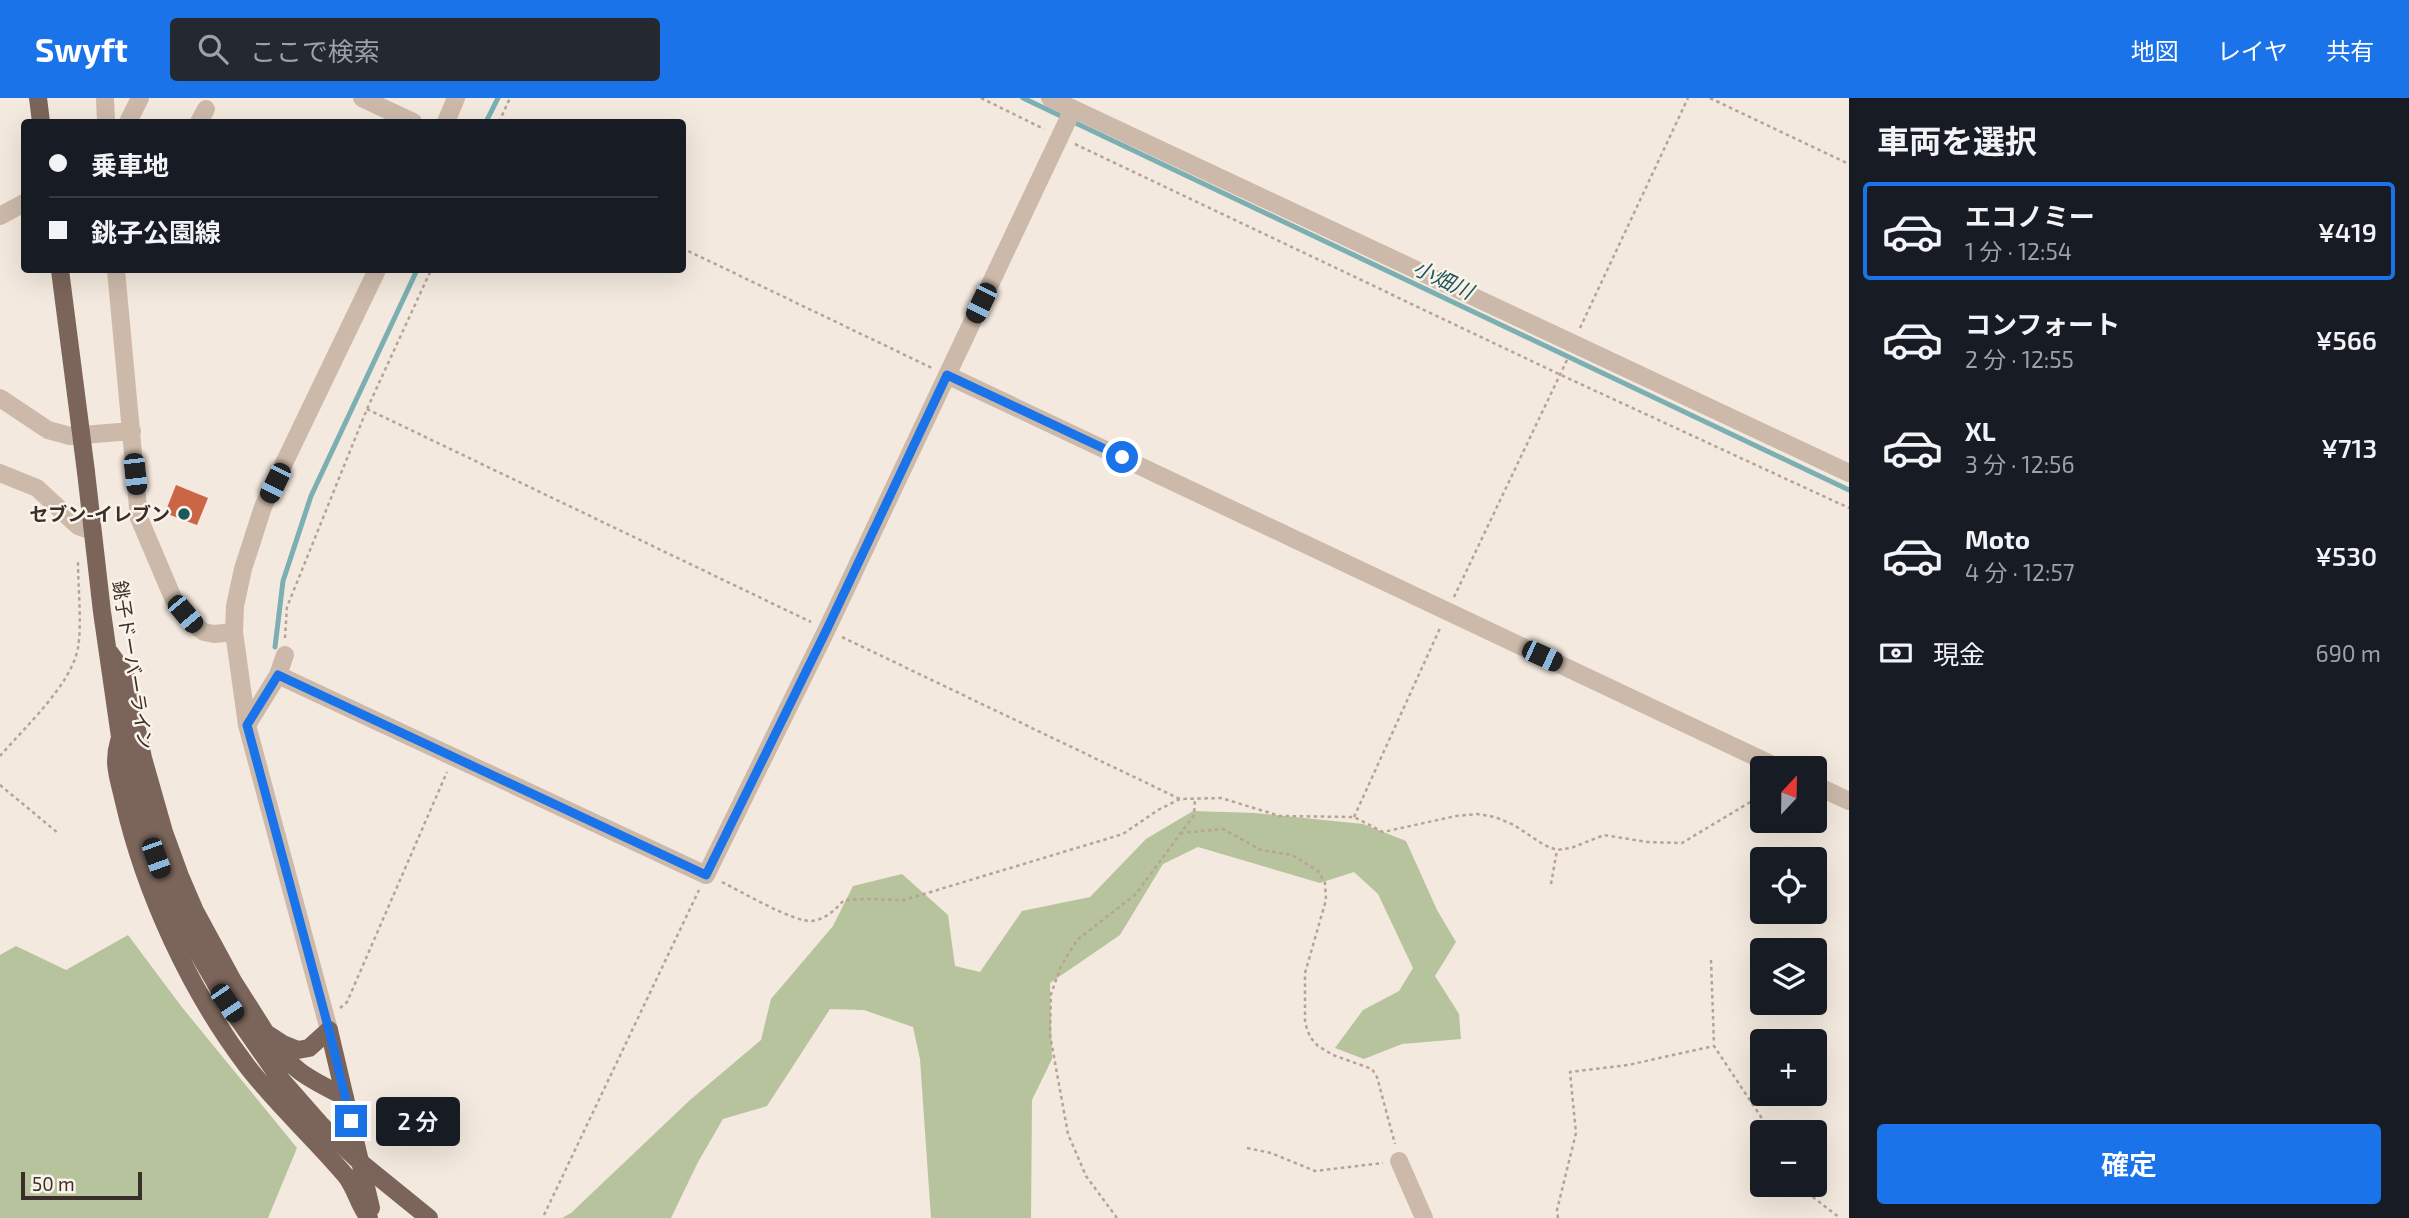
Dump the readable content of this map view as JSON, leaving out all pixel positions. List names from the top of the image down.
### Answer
{
  "streets": {
    "main road": ["銚子ドーバーライン"]
  },
  "water": ["小畑川"],
  "places": ["セブン-イレブン"],
  "scale_bar": "50 m",
  "north": "top",
  "page": {
    "header": "Swyft",
    "search": "ここで検索",
    "nav": ["地図", "レイヤ", "共有"],
    "heading": "車両を選択",
    "banner": ["乗車地", "銚子公園線"],
    "list": [
      {
        "name": "エコノミー",
        "note": "1 分 · 12:54",
        "value": "¥419"
      },
      {
        "name": "コンフォート",
        "note": "2 分 · 12:55",
        "value": "¥566"
      },
      {
        "name": "XL",
        "note": "3 分 · 12:56",
        "value": "¥713"
      },
      {
        "name": "Moto",
        "note": "4 分 · 12:57",
        "value": "¥530"
      }
    ],
    "pay": ["現金", "690 m"],
    "map_buttons": ["+", "−"],
    "bubble": "2 分",
    "buttons": "確定",
    "scale": "50 m"
  }
}
